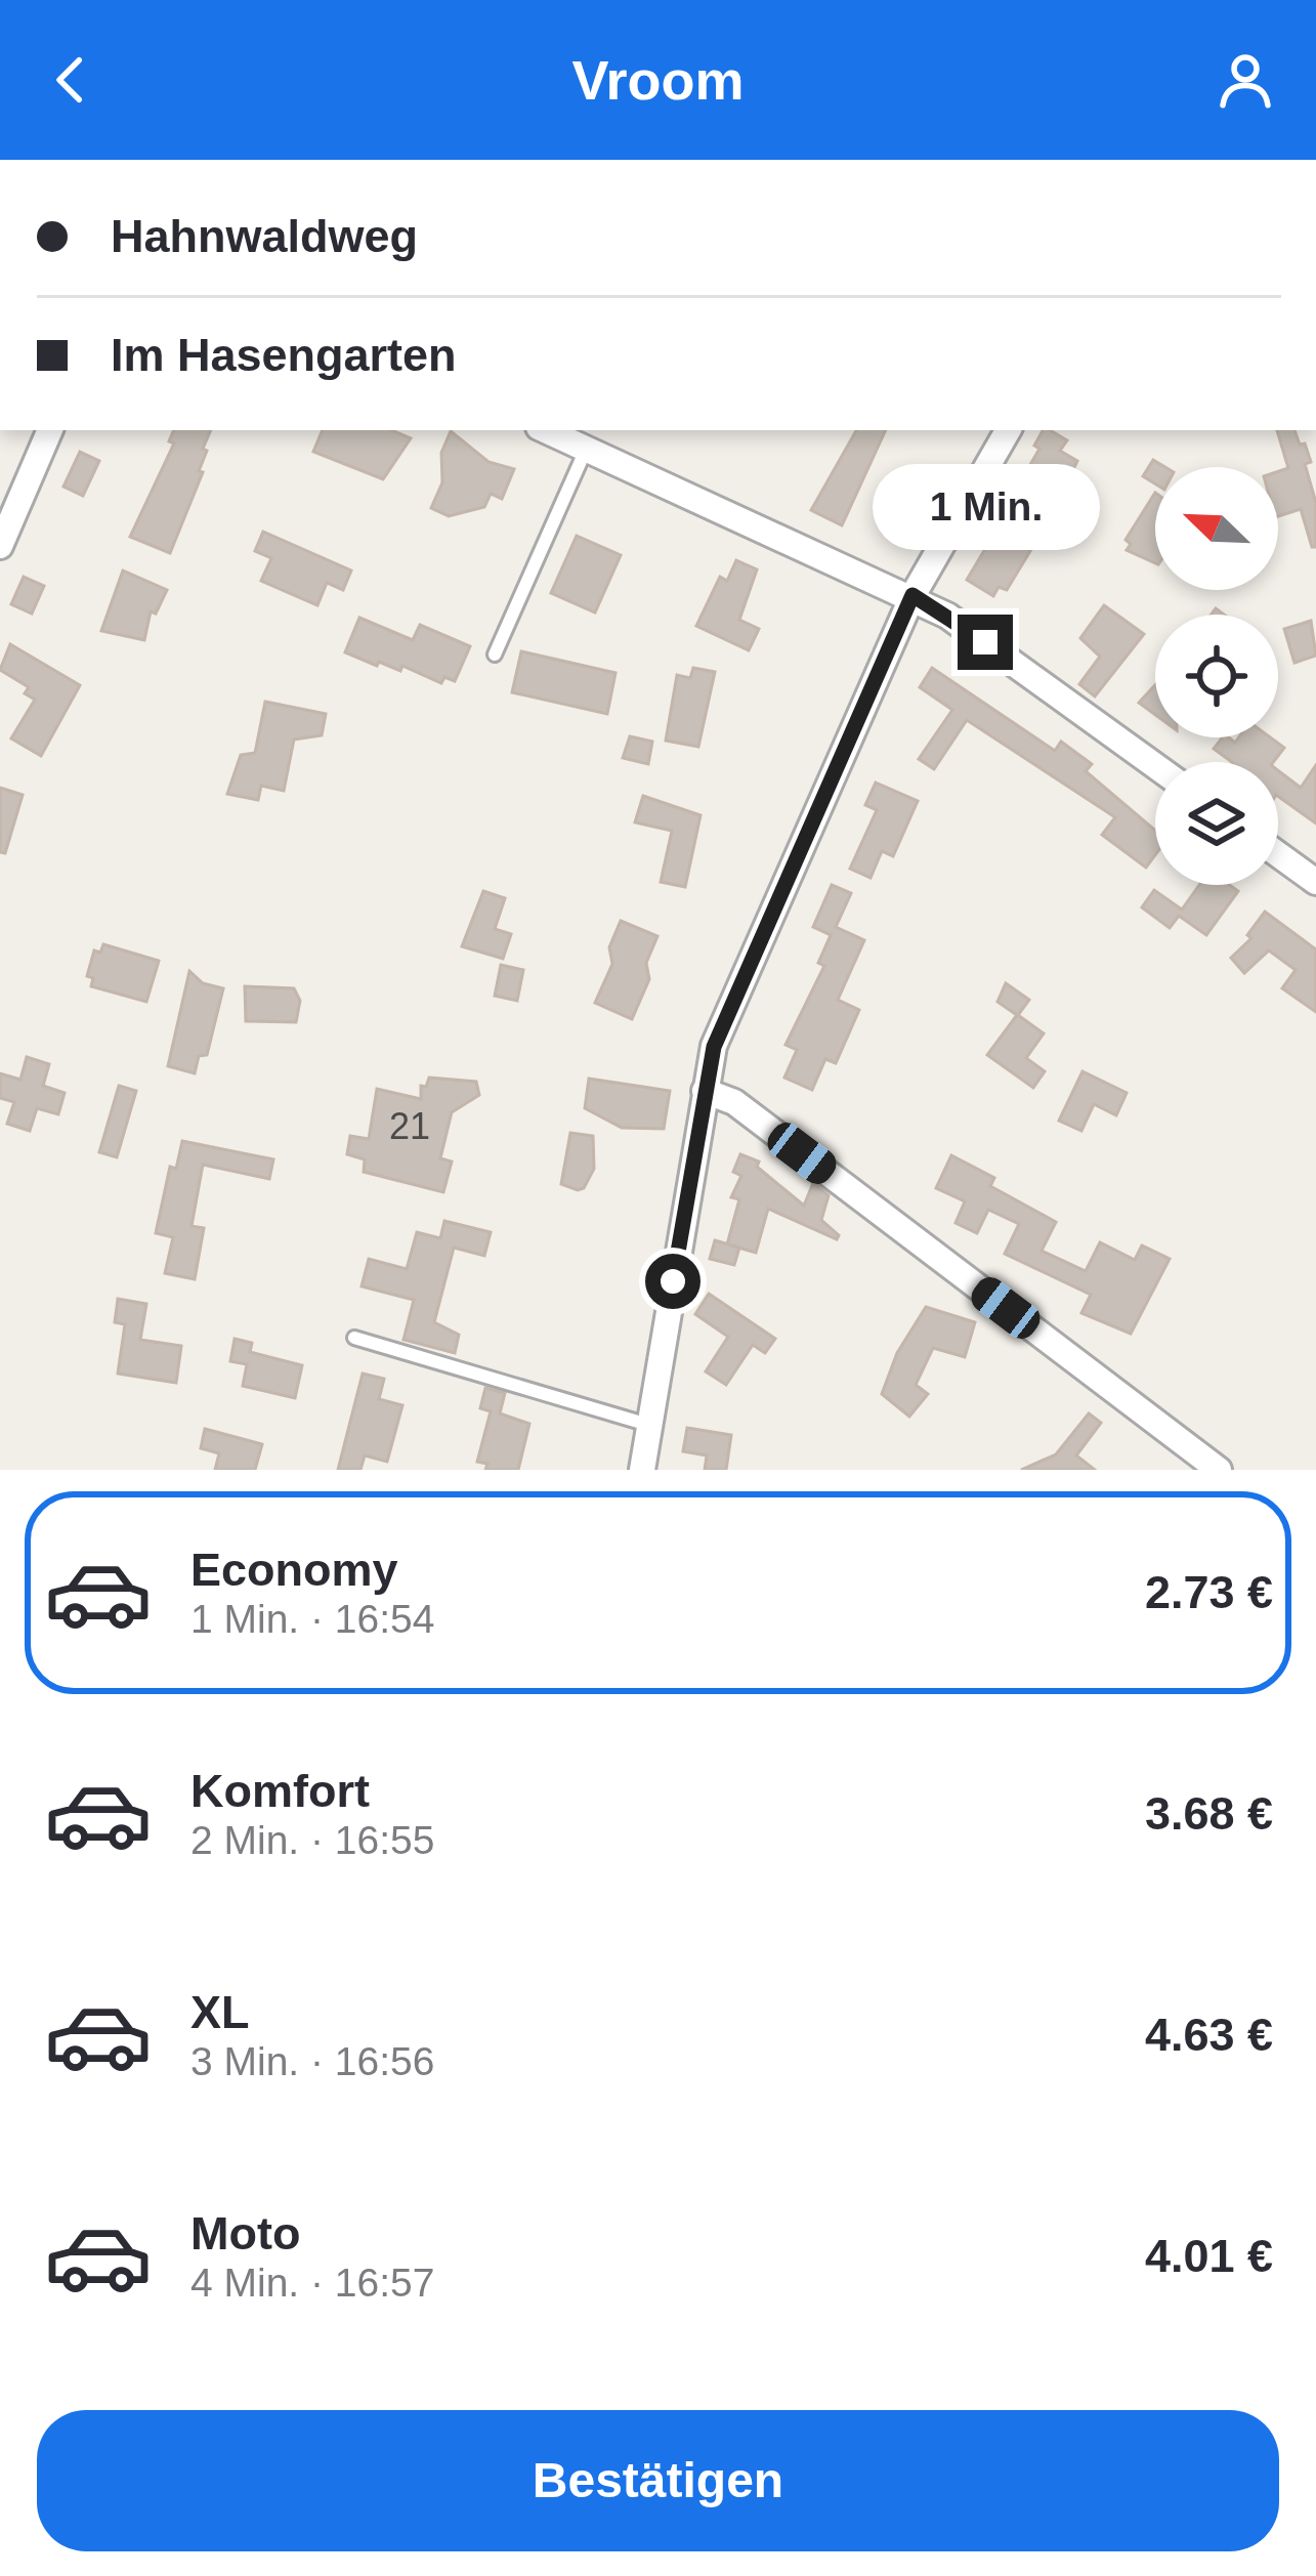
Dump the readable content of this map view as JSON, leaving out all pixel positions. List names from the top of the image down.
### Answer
{
  "house_numbers": ["21"],
  "north": "top left",
  "page": {
    "header": "Vroom",
    "banner": ["Hahnwaldweg", "Im Hasengarten"],
    "bubble": "1 Min.",
    "list": [
      {
        "name": "Economy",
        "note": "1 Min. · 16:54",
        "value": "2.73 €"
      },
      {
        "name": "Komfort",
        "note": "2 Min. · 16:55",
        "value": "3.68 €"
      },
      {
        "name": "XL",
        "note": "3 Min. · 16:56",
        "value": "4.63 €"
      },
      {
        "name": "Moto",
        "note": "4 Min. · 16:57",
        "value": "4.01 €"
      }
    ],
    "buttons": "Bestätigen"
  }
}
